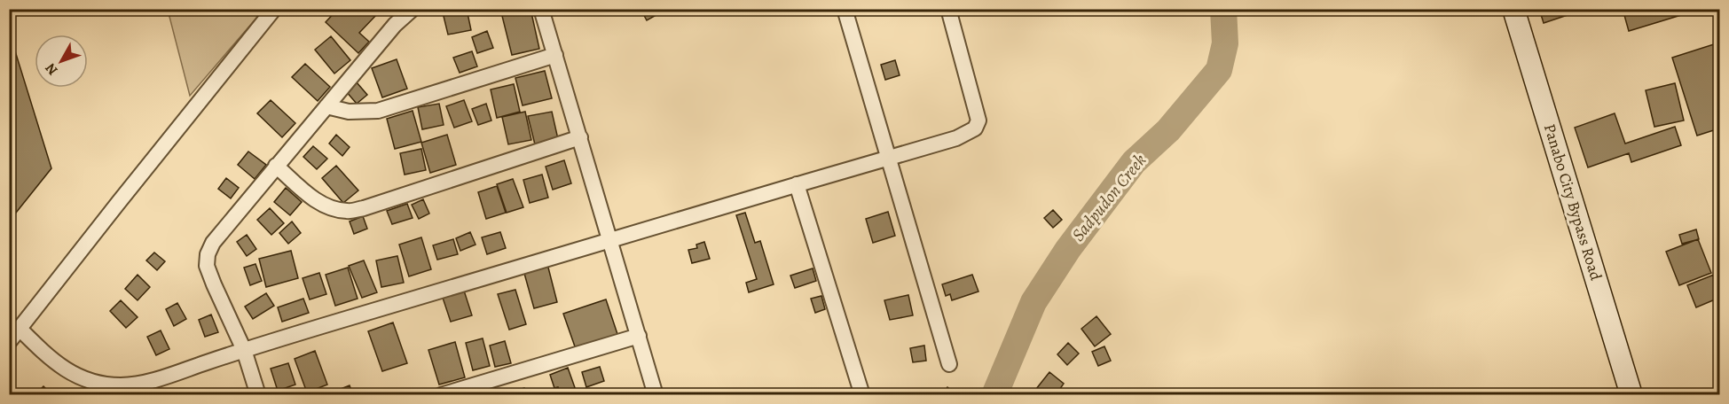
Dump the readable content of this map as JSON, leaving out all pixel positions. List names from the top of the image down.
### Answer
{
  "streets": {
    "main road": ["Panabo City Bypass Road"]
  },
  "water": ["Sadpudon Creek"],
  "north": "bottom left"
}
